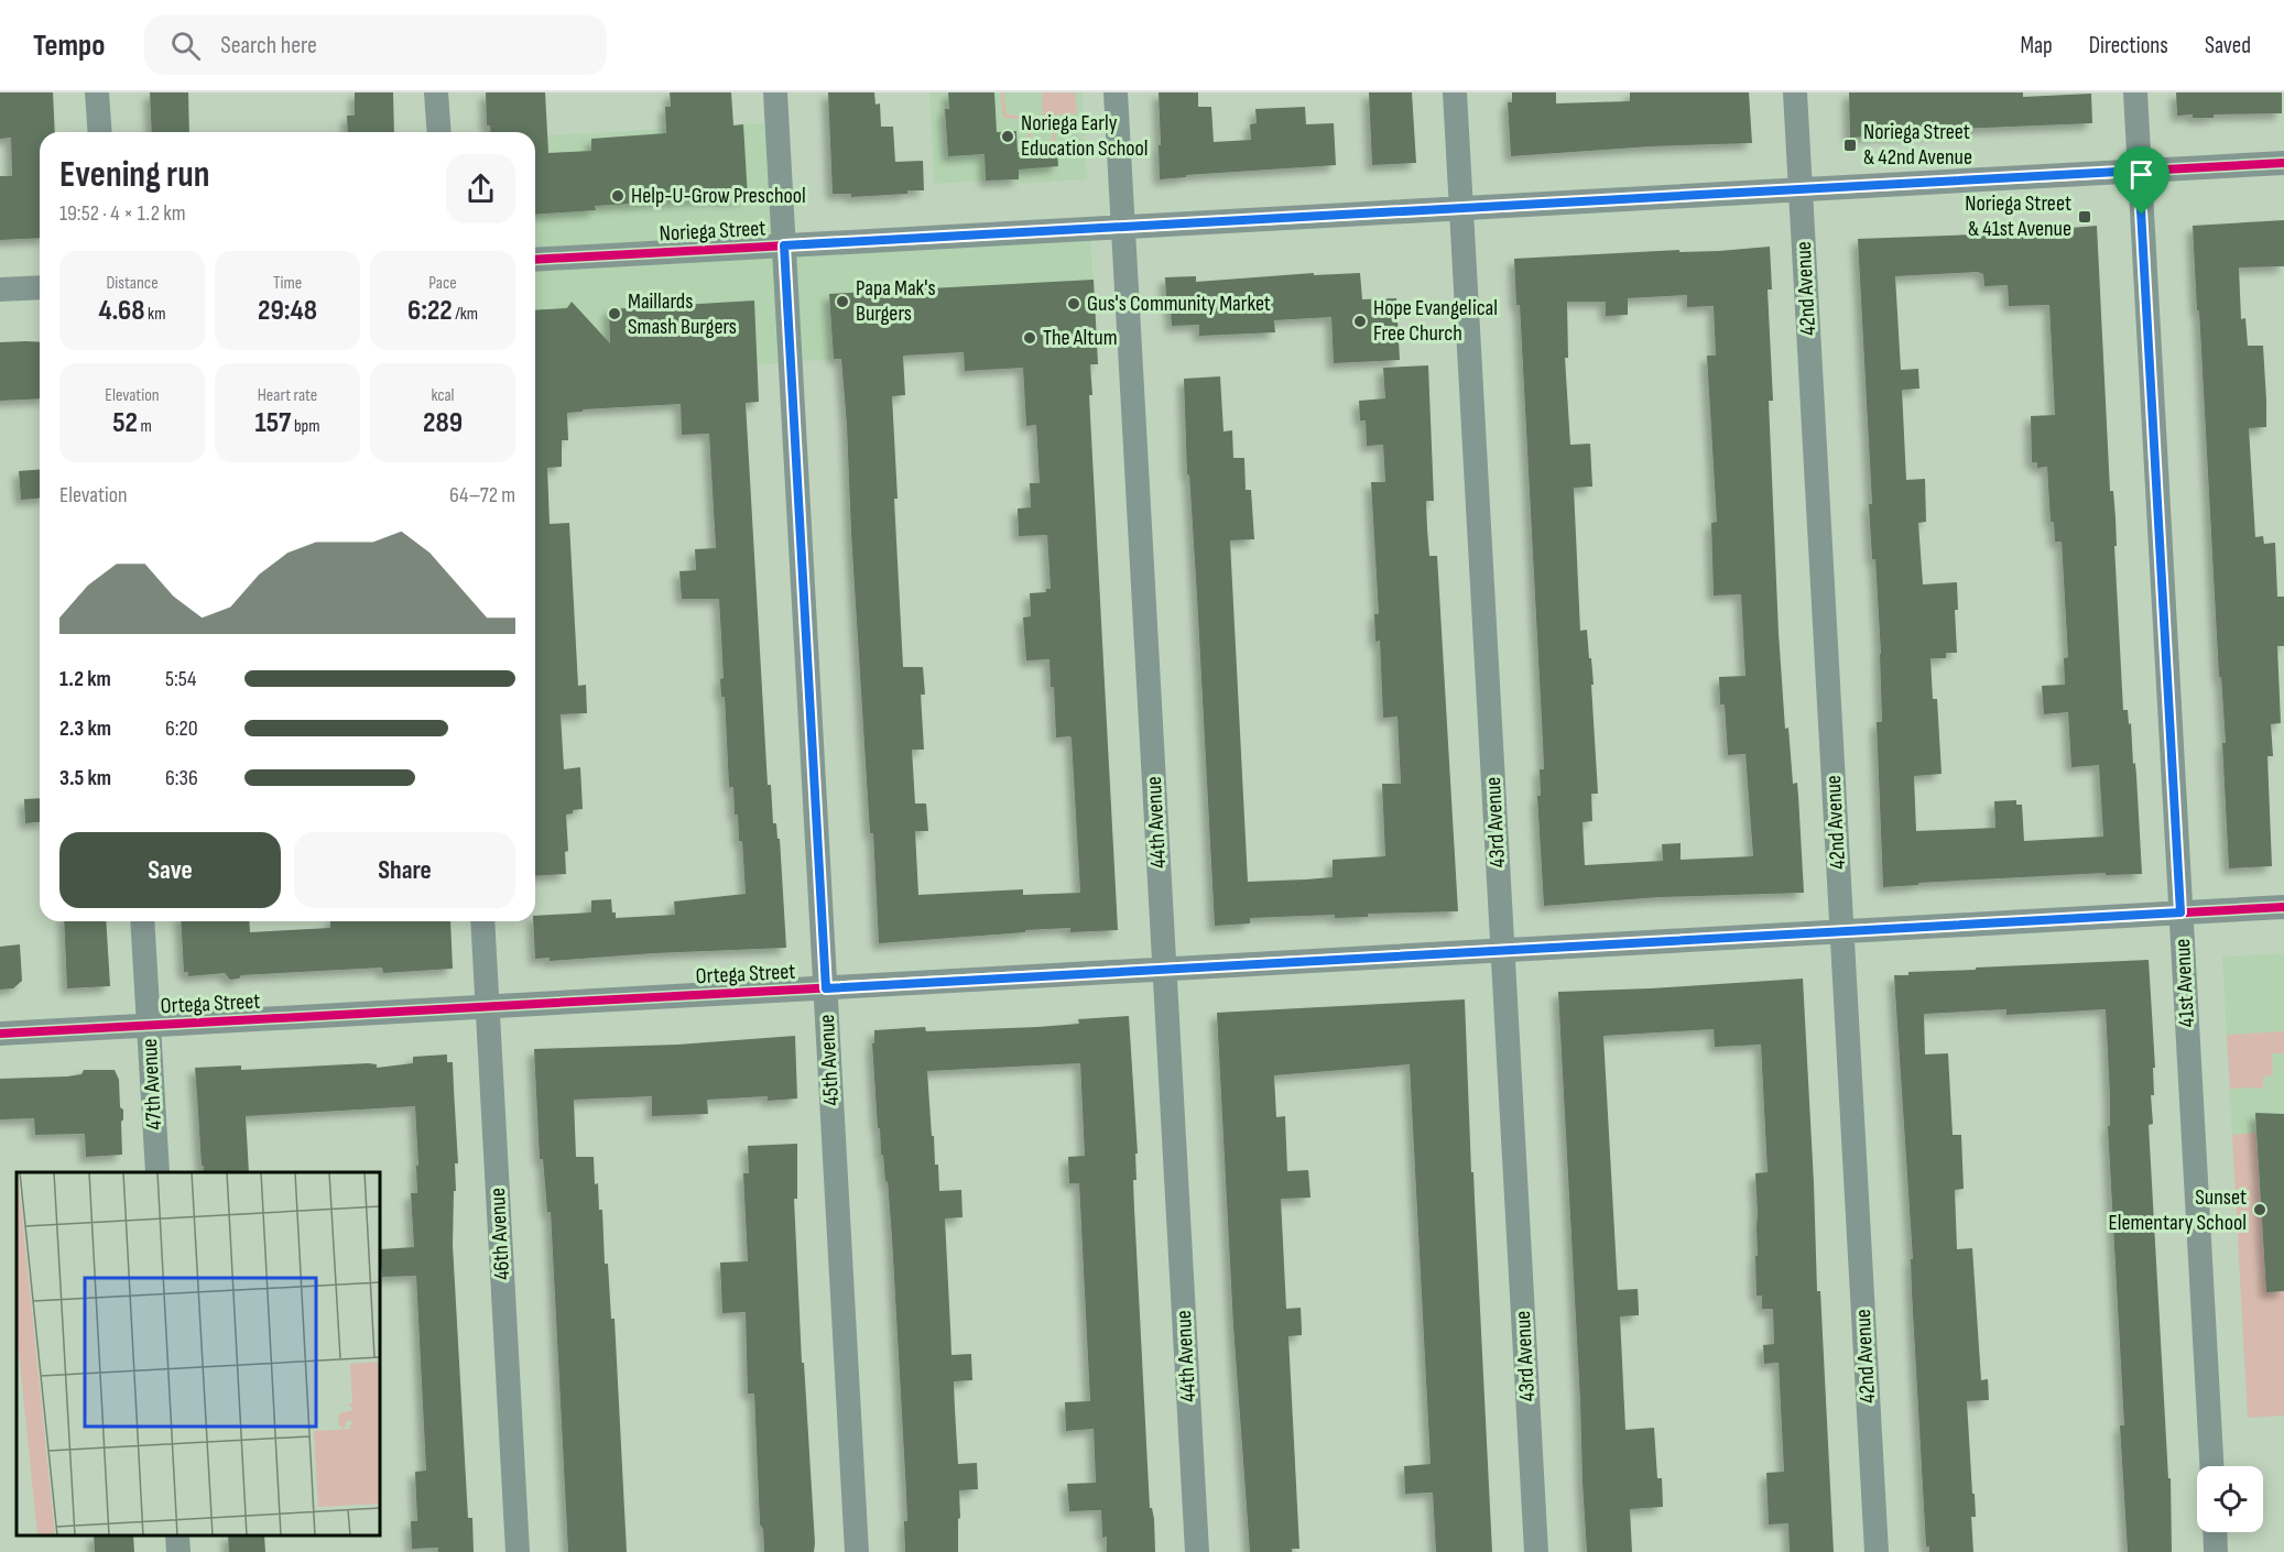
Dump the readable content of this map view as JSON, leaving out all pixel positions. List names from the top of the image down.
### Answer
{
  "streets": {
    "street": [
      "Noriega Street",
      "42nd Avenue",
      "44th Avenue",
      "43rd Avenue",
      "Ortega Street",
      "41st Avenue",
      "45th Avenue",
      "47th Avenue",
      "46th Avenue"
    ]
  },
  "crossings": [
    ["Noriega Street", "42nd Avenue"],
    ["Noriega Street", "44th Avenue"],
    ["Noriega Street", "43rd Avenue"],
    ["Noriega Street", "41st Avenue"],
    ["Noriega Street", "45th Avenue"],
    ["42nd Avenue", "Ortega Street"],
    ["44th Avenue", "Ortega Street"],
    ["43rd Avenue", "Ortega Street"],
    ["Ortega Street", "41st Avenue"],
    ["Ortega Street", "45th Avenue"],
    ["Ortega Street", "47th Avenue"],
    ["Ortega Street", "46th Avenue"]
  ],
  "places": {
    "other": [
      "Noriega Early Education School",
      "Help-U-Grow Preschool",
      "Papa Mak's Burgers",
      "Gus's Community Market",
      "Maillards Smash Burgers",
      "Hope Evangelical Free Church",
      "The Altum",
      "Sunset Elementary School"
    ],
    "transit": ["Noriega Street & 42nd Avenue", "Noriega Street & 41st Avenue"]
  },
  "page": {
    "header": "Tempo",
    "search": "Search here",
    "nav": ["Map", "Directions", "Saved"],
    "heading": ["Evening run", "19:52 · 4 × 1.2 km"],
    "stats": [
      ["Distance", "4.68 km"],
      ["Time", "29:48"],
      ["Pace", "6:22 /km"],
      ["Elevation", "52 m"],
      ["Heart rate", "157 bpm"],
      ["kcal", "289"]
    ],
    "chart": ["Elevation", "64–72 m"],
    "list": [
      {
        "name": "1.2 km",
        "note": "5:54"
      },
      {
        "name": "2.3 km",
        "note": "6:20"
      },
      {
        "name": "3.5 km",
        "note": "6:36"
      }
    ],
    "buttons": ["Save", "Share"]
  }
}
